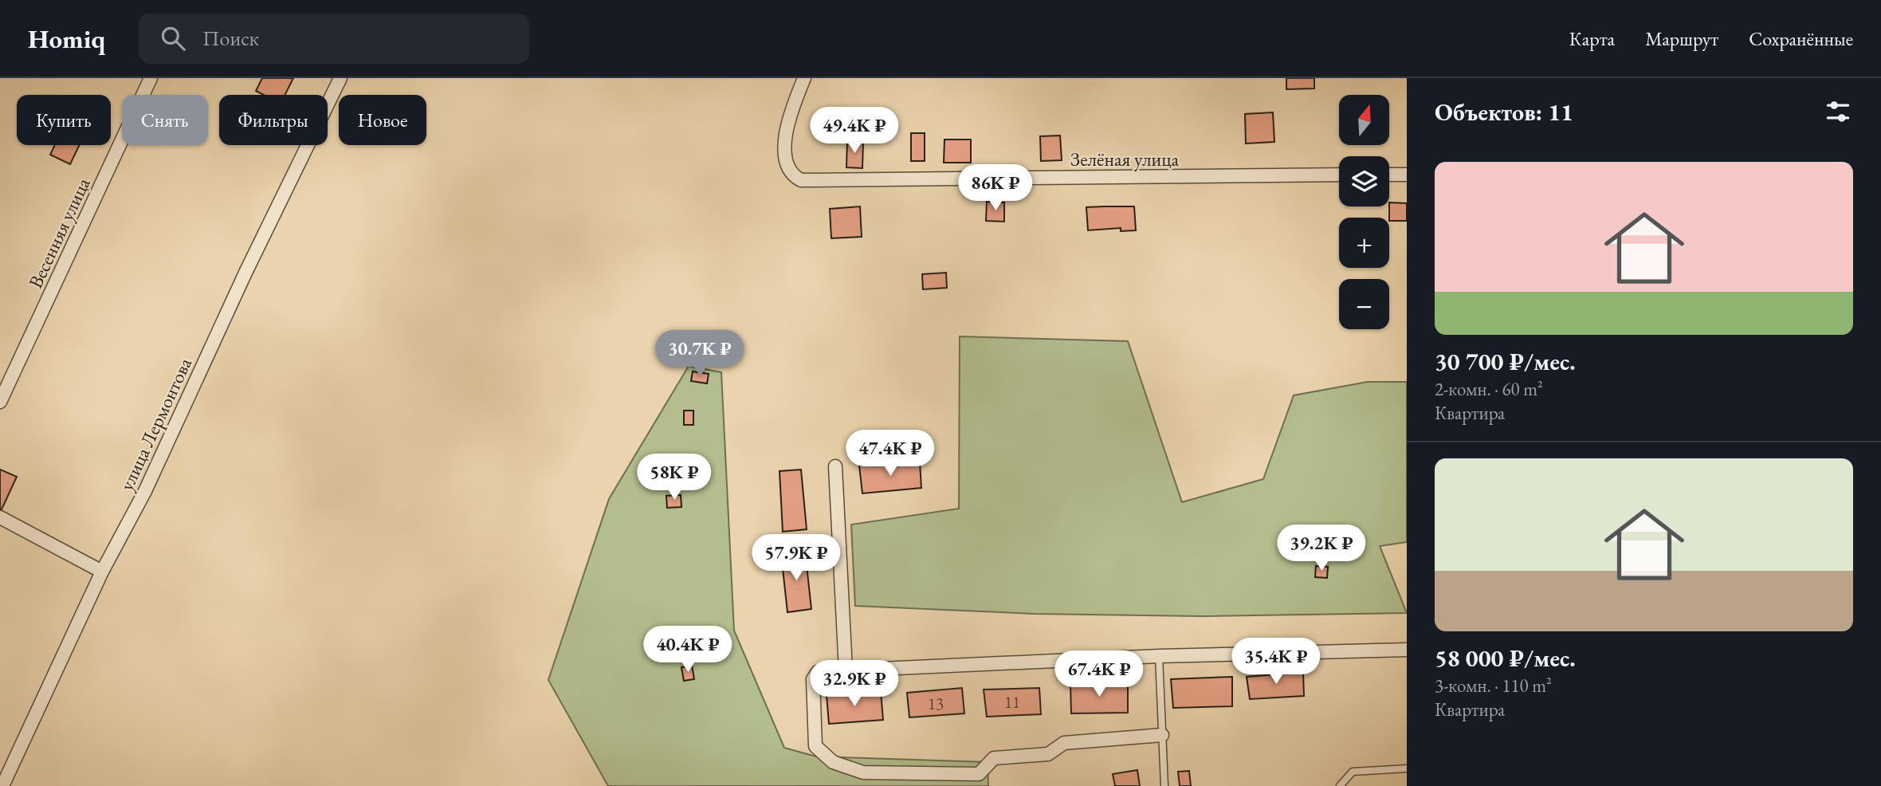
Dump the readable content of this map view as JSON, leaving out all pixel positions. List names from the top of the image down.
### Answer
{
  "streets": {
    "street": ["Зелёная улица", "Весенняя улица", "улица Лермонтова"]
  },
  "house_numbers": ["11", "13"],
  "north": "top",
  "page": {
    "header": "Homiq",
    "search": "Поиск",
    "nav": ["Карта", "Маршрут", "Сохранённые"],
    "heading": "Объектов: 11",
    "map_buttons": ["+", "−"],
    "chip": [
      "Купить",
      "Снять",
      "Фильтры",
      "Новое"
    ],
    "price": [
      "49.4K ₽",
      "86K ₽",
      "30.7K ₽",
      "47.4K ₽",
      "58K ₽",
      "39.2K ₽",
      "57.9K ₽",
      "40.4K ₽",
      "35.4K ₽",
      "67.4K ₽",
      "32.9K ₽"
    ],
    "list": [
      {
        "name": "30 700 ₽/мес.",
        "note": "2-комн. · 60 m² · Квартира"
      },
      {
        "name": "58 000 ₽/мес.",
        "note": "3-комн. · 110 m² · Квартира"
      }
    ]
  }
}
